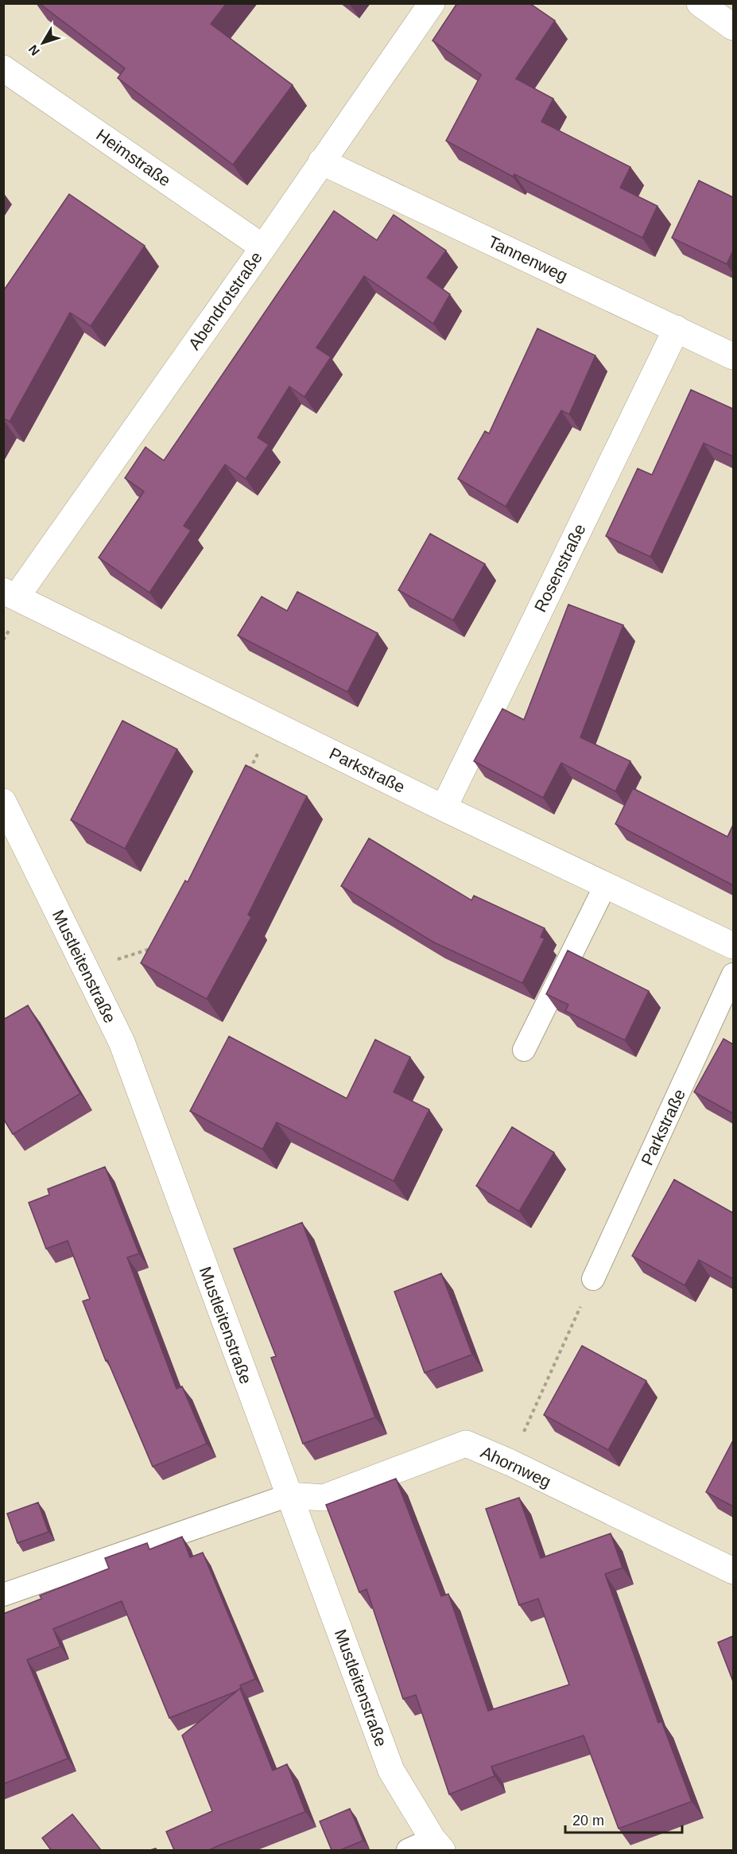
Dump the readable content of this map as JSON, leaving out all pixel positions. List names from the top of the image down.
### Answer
{
  "streets": {
    "street": [
      "Heimstraße",
      "Tannenweg",
      "Abendrotstraße",
      "Rosenstraße",
      "Parkstraße",
      "Mustleitenstraße",
      "Ahornweg"
    ]
  },
  "crossings": [
    ["Heimstraße", "Abendrotstraße"],
    ["Tannenweg", "Abendrotstraße"],
    ["Tannenweg", "Rosenstraße"],
    ["Abendrotstraße", "Parkstraße"],
    ["Rosenstraße", "Parkstraße"],
    ["Mustleitenstraße", "Ahornweg"]
  ],
  "scale_bar": "20 m",
  "north": "bottom left"
}
